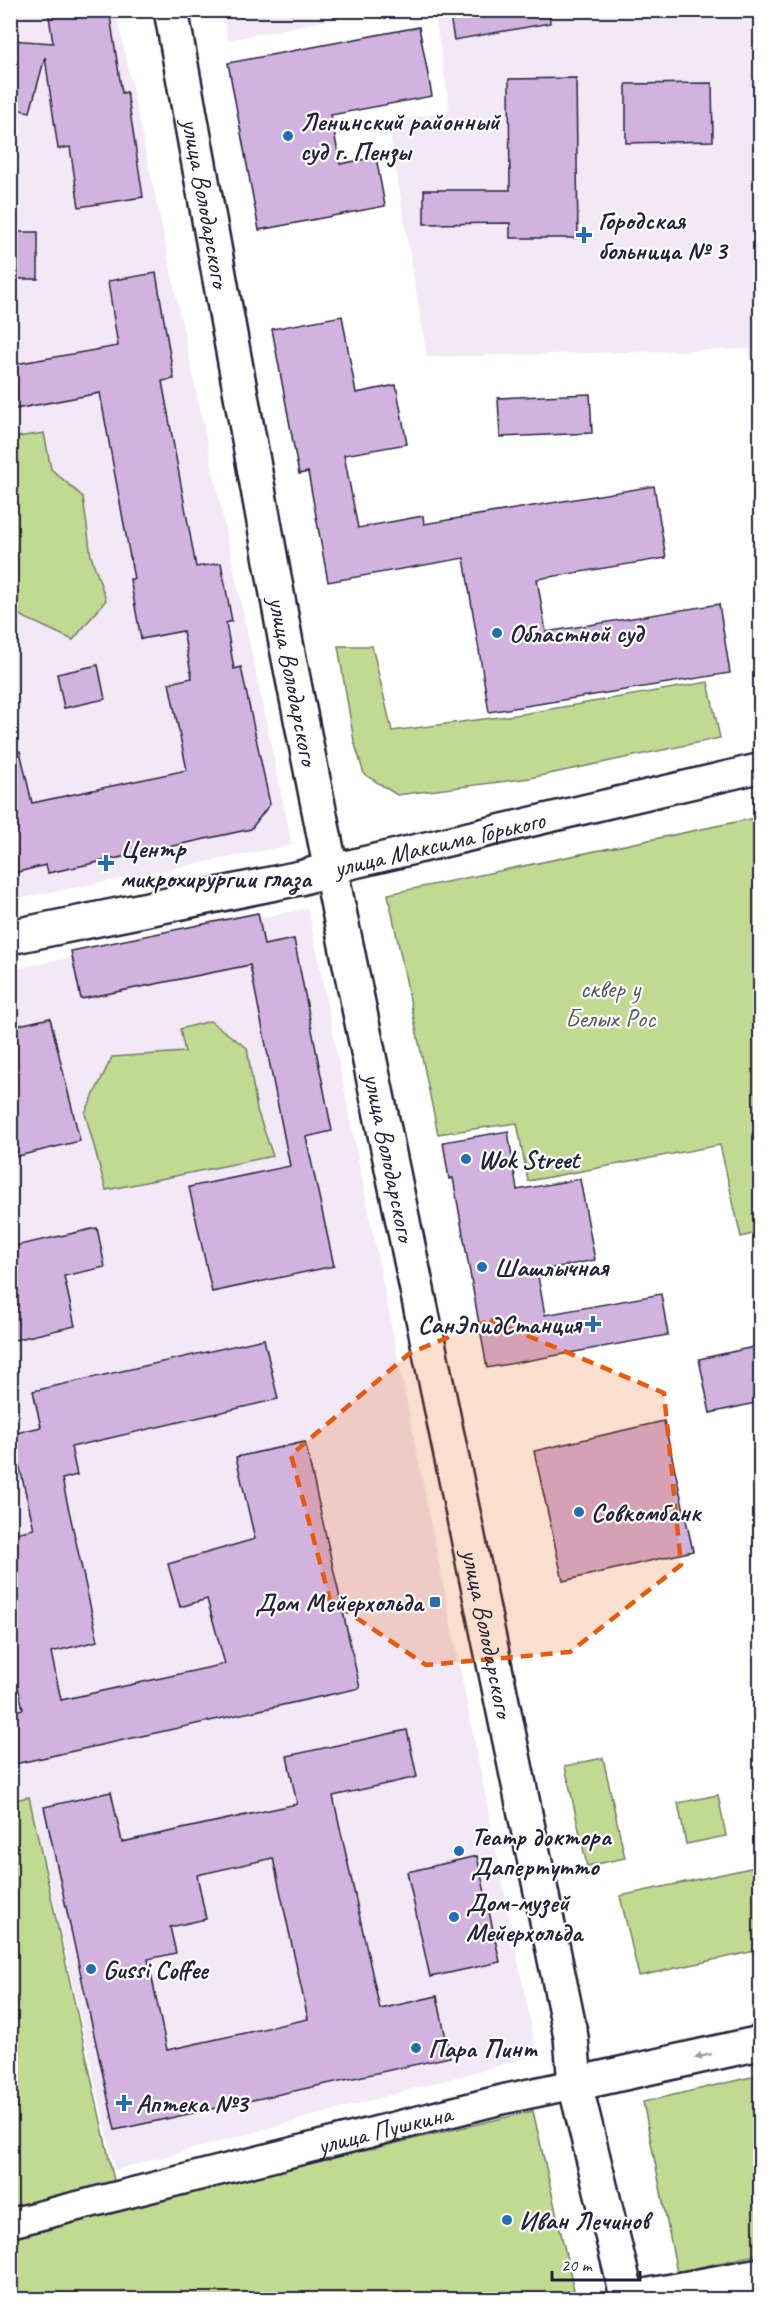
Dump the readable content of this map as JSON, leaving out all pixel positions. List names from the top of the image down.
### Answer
{
  "streets": {
    "main road": ["улица Володарского", "улица Максима Горького", "улица Пушкина"]
  },
  "crossings": [
    ["улица Володарского", "улица Максима Горького"],
    ["улица Володарского", "улица Пушкина"]
  ],
  "parks": ["сквер у Белых Рос"],
  "places": {
    "other": [
      "Ленинский районный суд г. Пензы",
      "Областной суд",
      "Wok Street",
      "Шашлычная",
      "Совкомбанк",
      "Театр доктора Дапертутто",
      "Дом-музей Мейерхольда",
      "Gussi Coffee",
      "Пара Пинт",
      "Иван Лечинов"
    ],
    "health": [
      "Городская больница № 3",
      "Центр микрохирургии глаза",
      "СанЭпидСтанция",
      "Аптека №3"
    ],
    "transit": ["Дом Мейерхольда"]
  },
  "scale_bar": "20 m"
}
